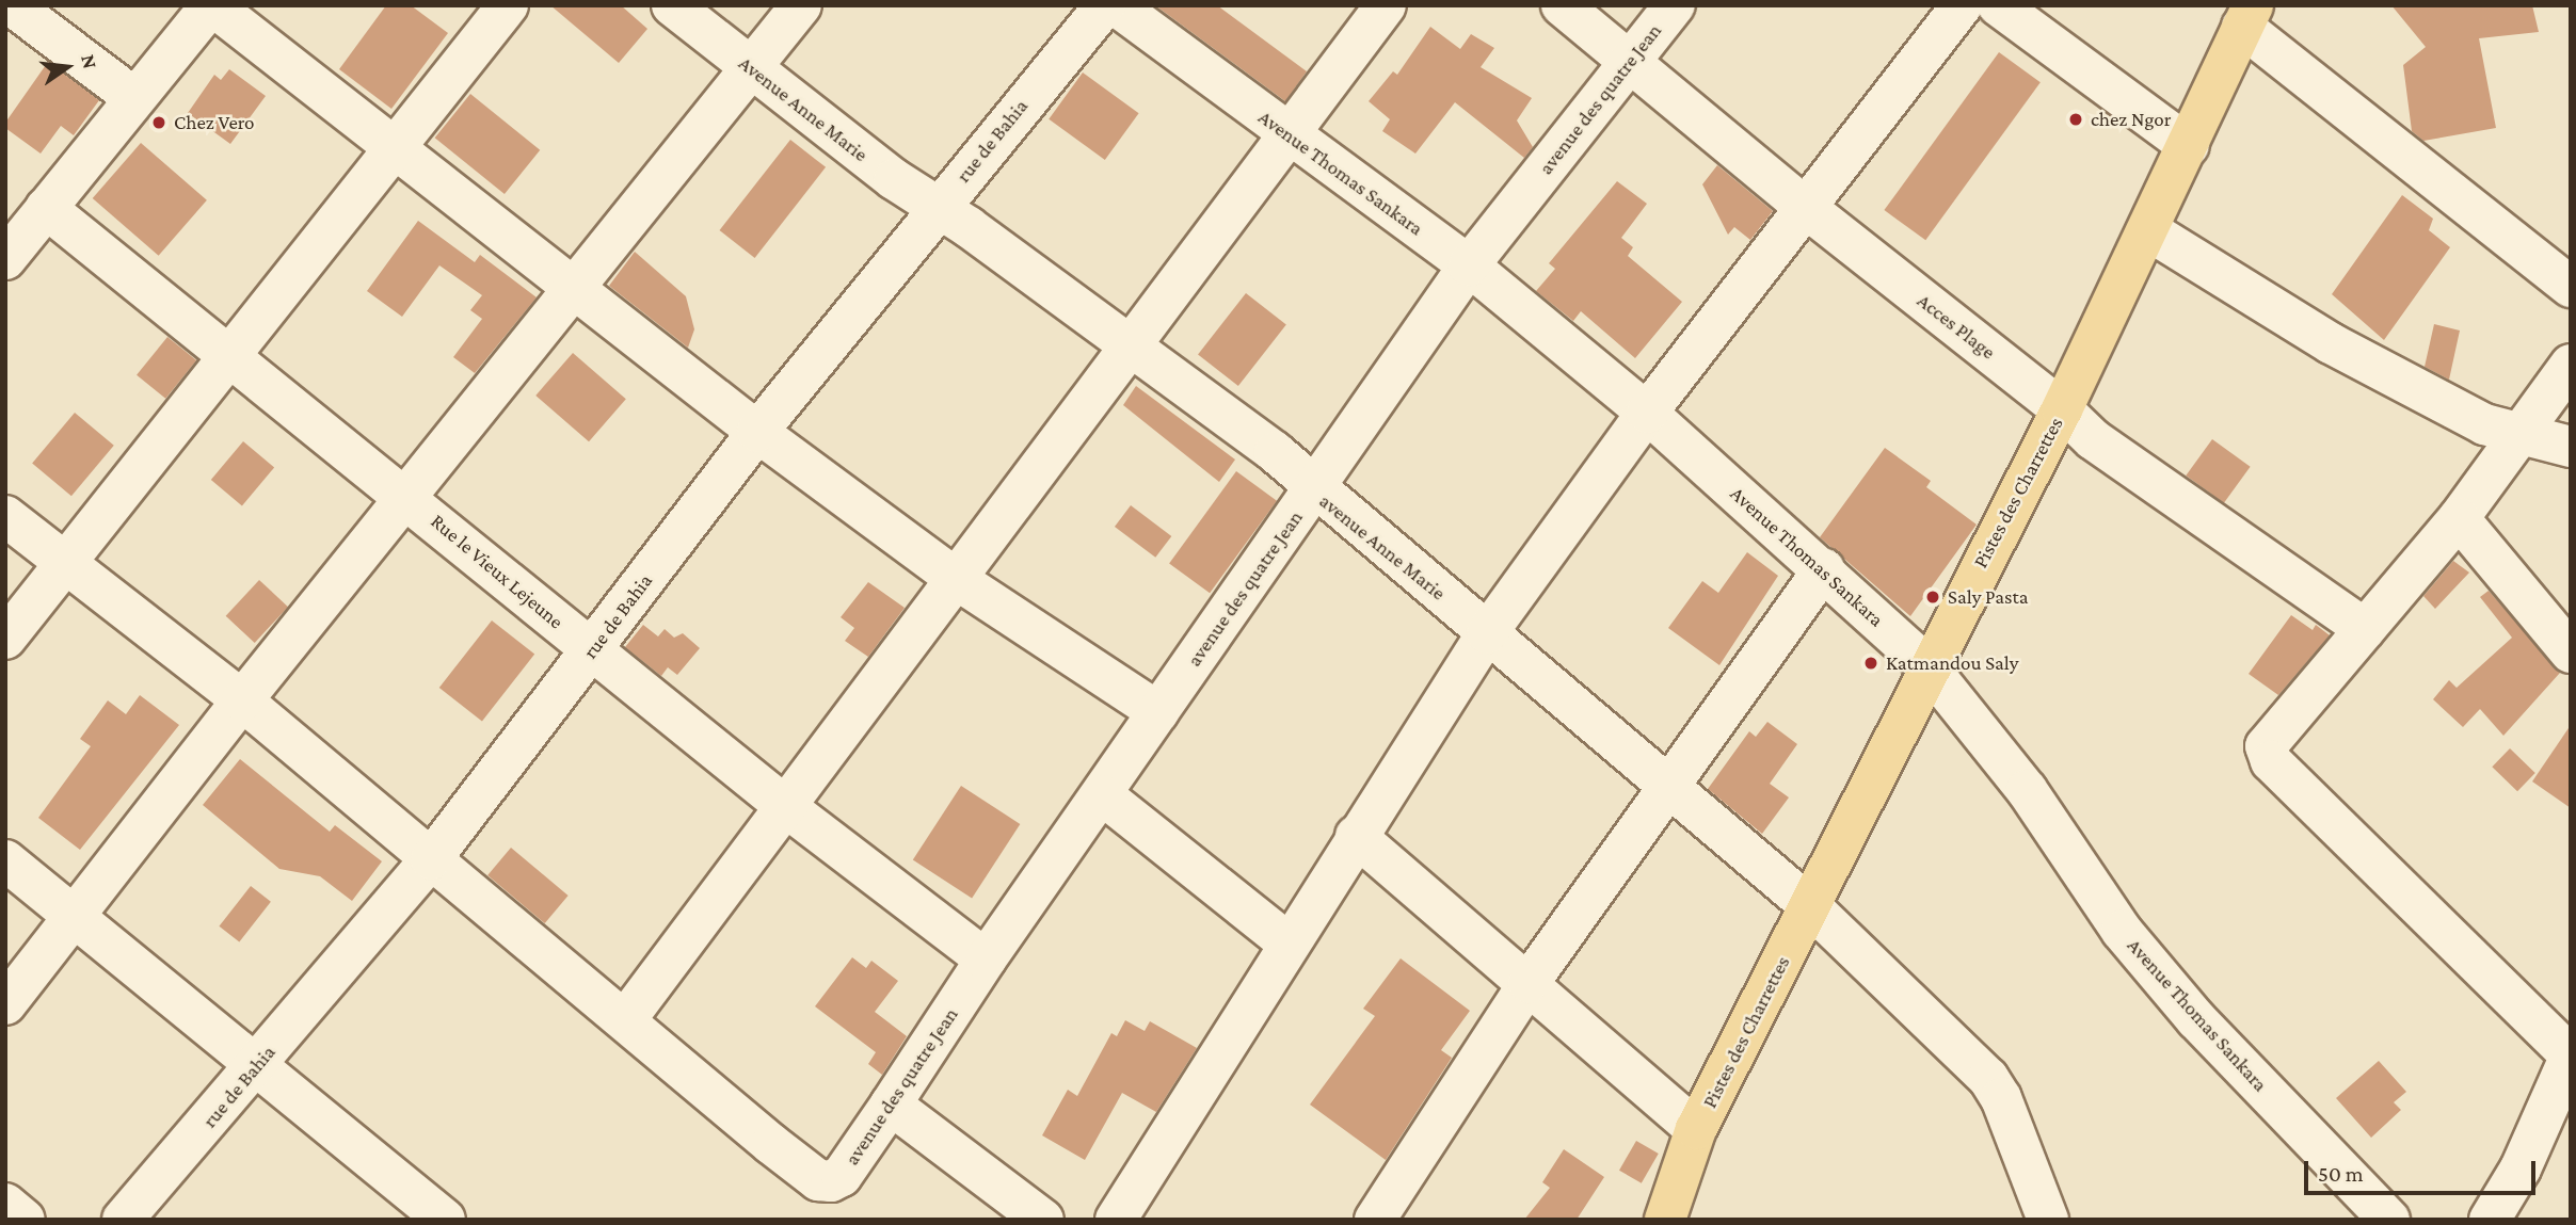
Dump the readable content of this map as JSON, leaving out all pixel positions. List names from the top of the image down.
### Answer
{
  "streets": {
    "main road": ["Pistes des Charrettes"],
    "street": [
      "avenue des quatre Jean",
      "Avenue Anne Marie",
      "rue de Bahia",
      "Avenue Thomas Sankara",
      "Acces Plage",
      "avenue Anne Marie",
      "Rue le Vieux Lejeune"
    ]
  },
  "crossings": [
    ["avenue des quatre Jean", "Avenue Thomas Sankara"],
    ["avenue des quatre Jean", "Acces Plage"],
    ["avenue des quatre Jean", "avenue Anne Marie"],
    ["avenue des quatre Jean", "Rue le Vieux Lejeune"],
    ["Avenue Anne Marie", "rue de Bahia"],
    ["Avenue Anne Marie", "avenue Anne Marie"],
    ["rue de Bahia", "avenue Anne Marie"],
    ["rue de Bahia", "Rue le Vieux Lejeune"],
    ["Avenue Thomas Sankara", "Pistes des Charrettes"],
    ["Acces Plage", "Pistes des Charrettes"],
    ["Pistes des Charrettes", "avenue Anne Marie"]
  ],
  "places": [
    "chez Ngor",
    "Chez Vero",
    "Saly Pasta",
    "Katmandou Saly"
  ],
  "scale_bar": "50 m",
  "north": "right"
}
